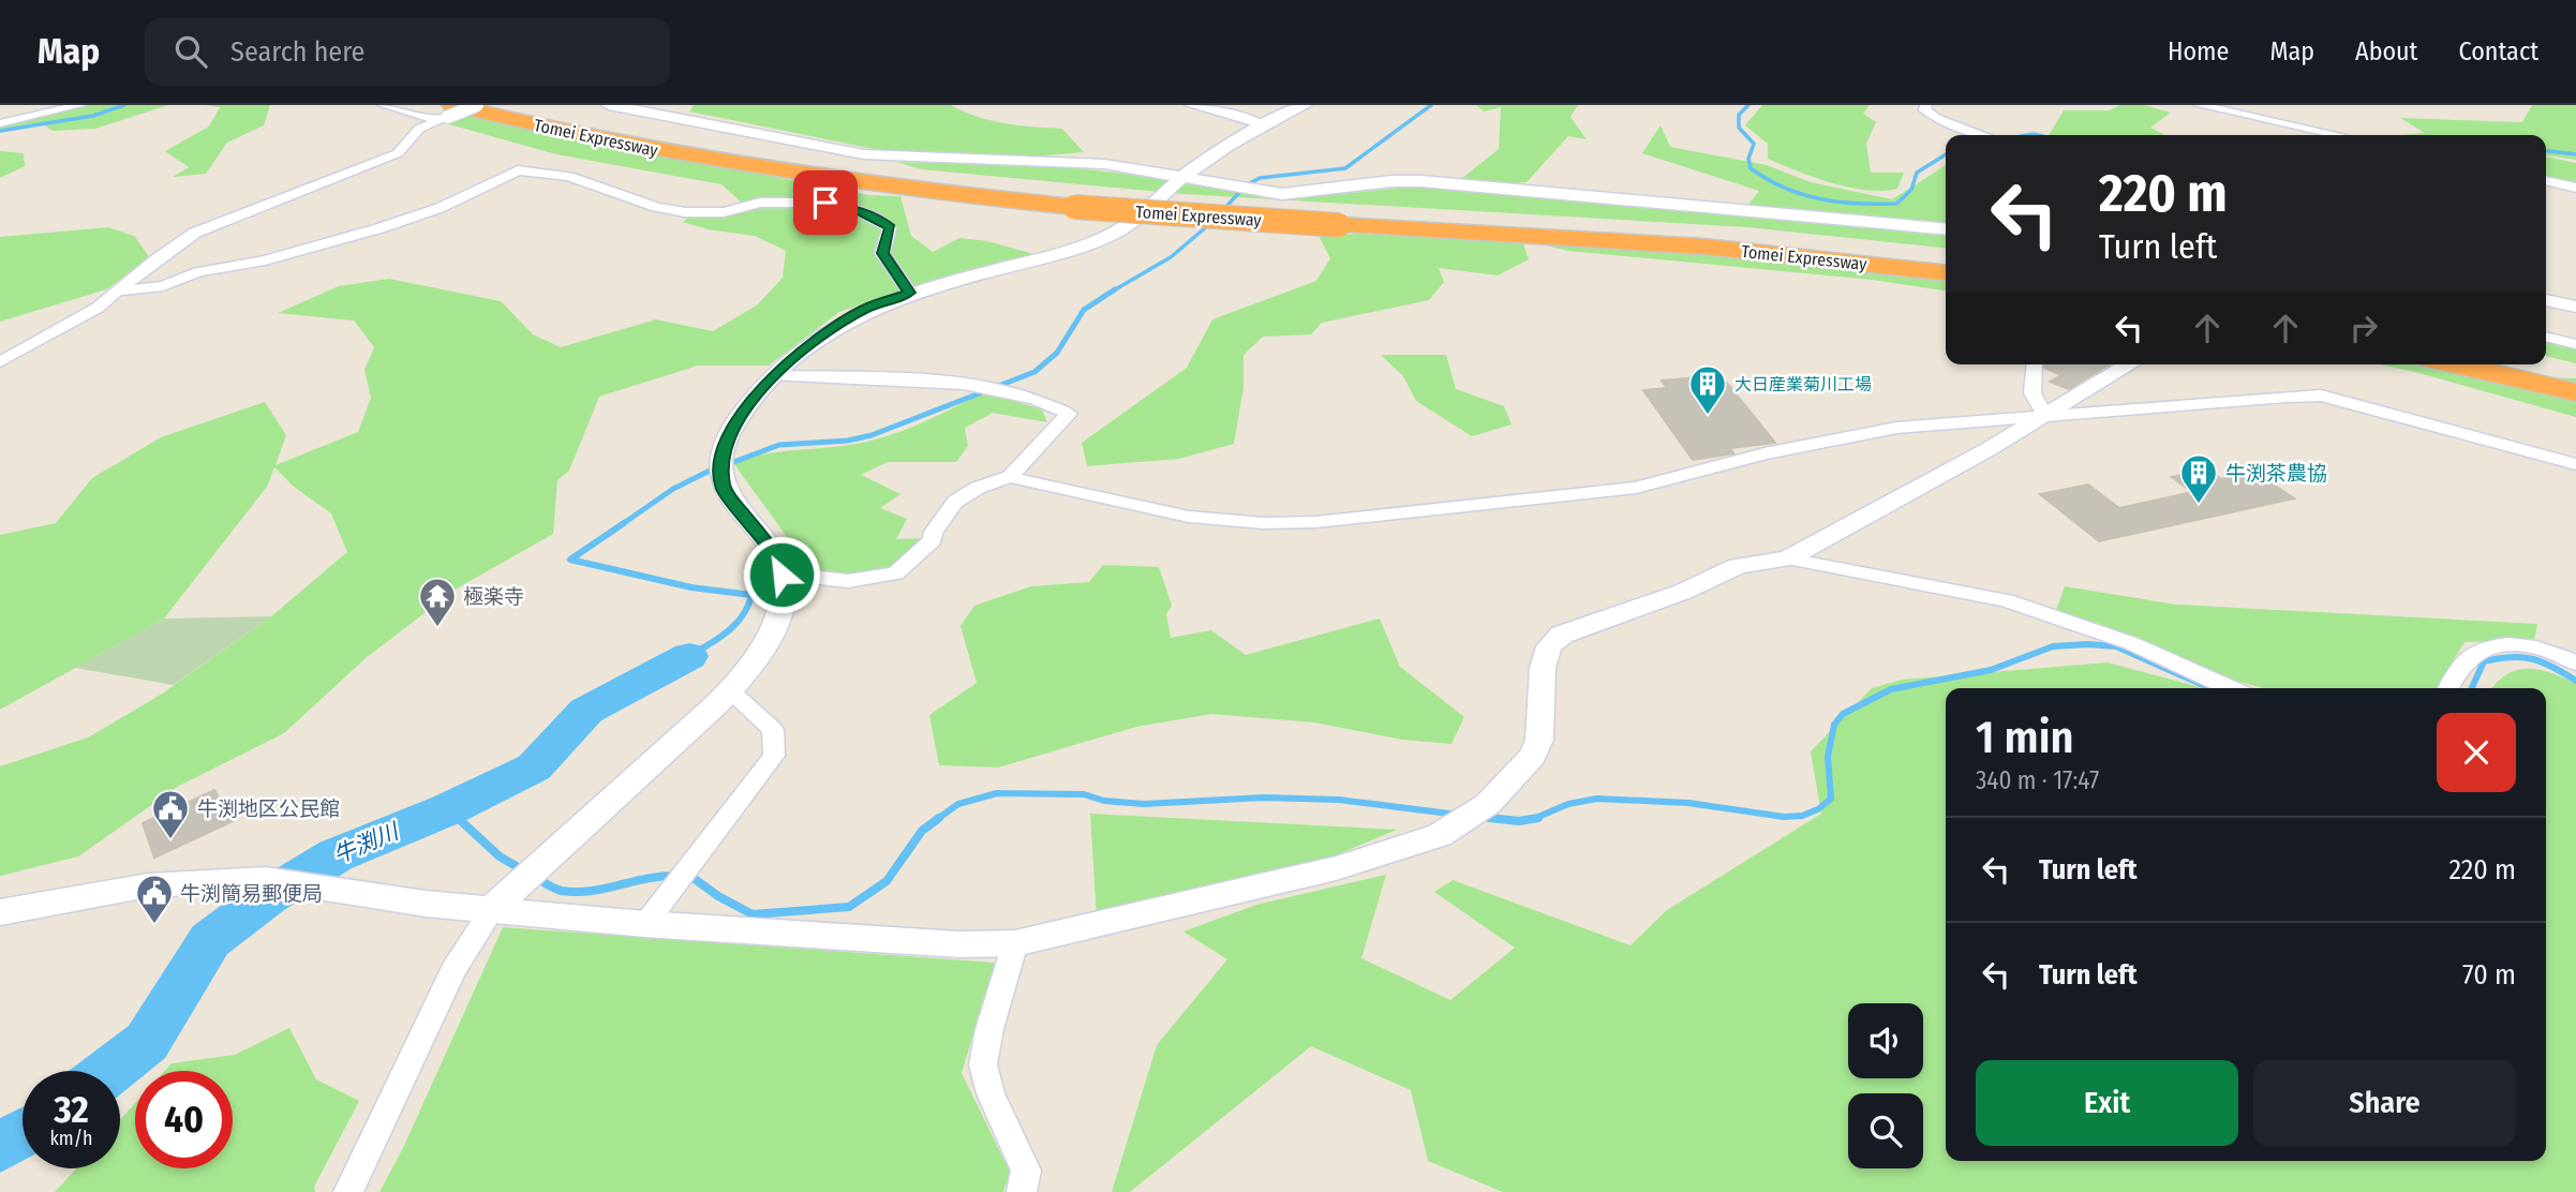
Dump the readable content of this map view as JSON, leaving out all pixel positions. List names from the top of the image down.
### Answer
{
  "streets": {
    "highway": ["Tomei Expressway"]
  },
  "water": ["牛渕川"],
  "places": {
    "building": ["大日産業菊川工場", "牛渕茶農協"],
    "temple": ["極楽寺"],
    "public building": ["牛渕地区公民館", "牛渕簡易郵便局"]
  },
  "page": {
    "header": "Map",
    "search": "Search here",
    "nav": [
      "Home",
      "Map",
      "About",
      "Contact"
    ],
    "turn": ["220 m", "Turn left"],
    "heading": ["1 min", "340 m · 17:47"],
    "list": [
      {
        "name": "Turn left",
        "value": "220 m"
      },
      {
        "name": "Turn left",
        "value": "70 m"
      }
    ],
    "buttons": ["Exit", "Share"],
    "speed": "32 km/h",
    "limit": "40"
  }
}
